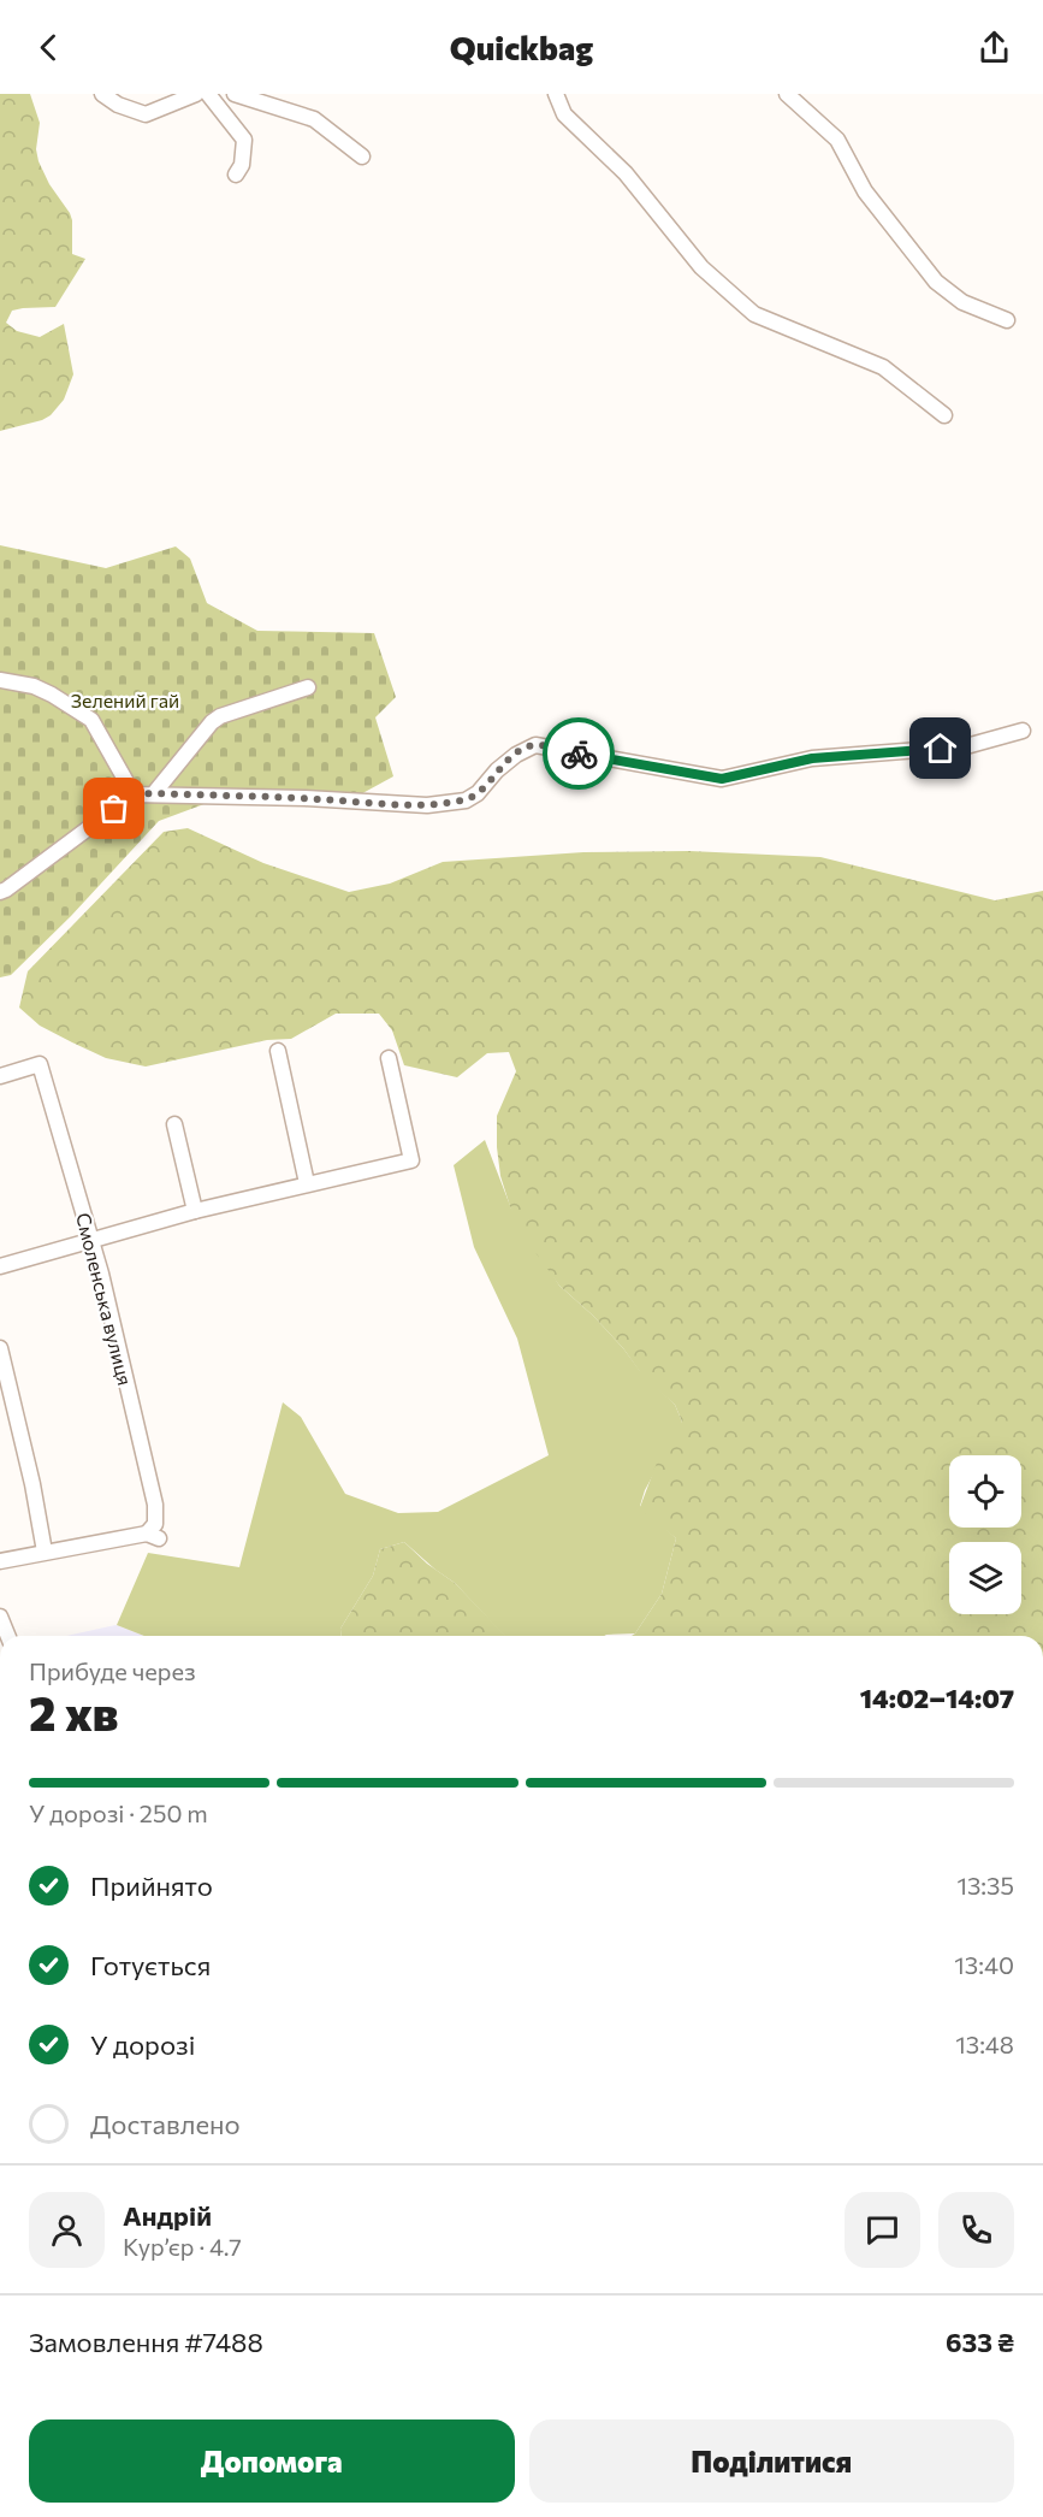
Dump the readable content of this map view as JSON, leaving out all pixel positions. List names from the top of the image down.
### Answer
{
  "streets": {
    "street": ["Смоленська вулиця"]
  },
  "parks": ["Зелений гай"],
  "page": {
    "header": "Quickbag",
    "heading": ["2 хв", "Прибуде через", "14:02–14:07"],
    "panel": [
      "Андрій",
      "Кур’єр · 4.7",
      "Замовлення #7488",
      "633 ₴"
    ],
    "bar": "У дорозі · 250 m",
    "list": [
      ["Прийнято", "13:35"],
      ["Готується", "13:40"],
      ["У дорозі", "13:48"],
      "Доставлено"
    ],
    "buttons": ["Допомога", "Поділитися"]
  }
}
